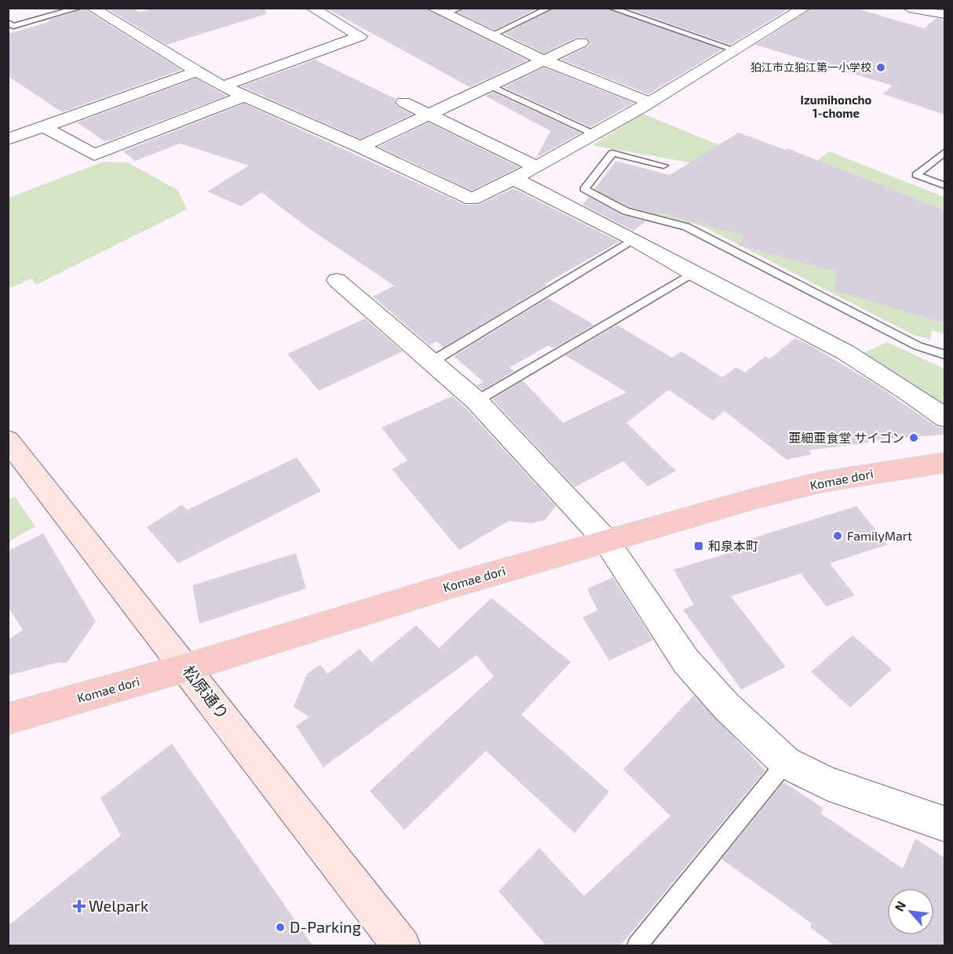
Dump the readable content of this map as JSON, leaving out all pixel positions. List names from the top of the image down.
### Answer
{
  "streets": {
    "main road": ["Komae dori", "松原通り"]
  },
  "crossings": [
    ["Komae dori", "松原通り"]
  ],
  "districts": ["Izumihoncho 1-chome"],
  "places": {
    "other": [
      "狛江市立狛江第一小学校",
      "亜細亜食堂 サイゴン",
      "FamilyMart",
      "D-Parking"
    ],
    "transit": ["和泉本町"],
    "health": ["Welpark"]
  },
  "north": "top left"
}
